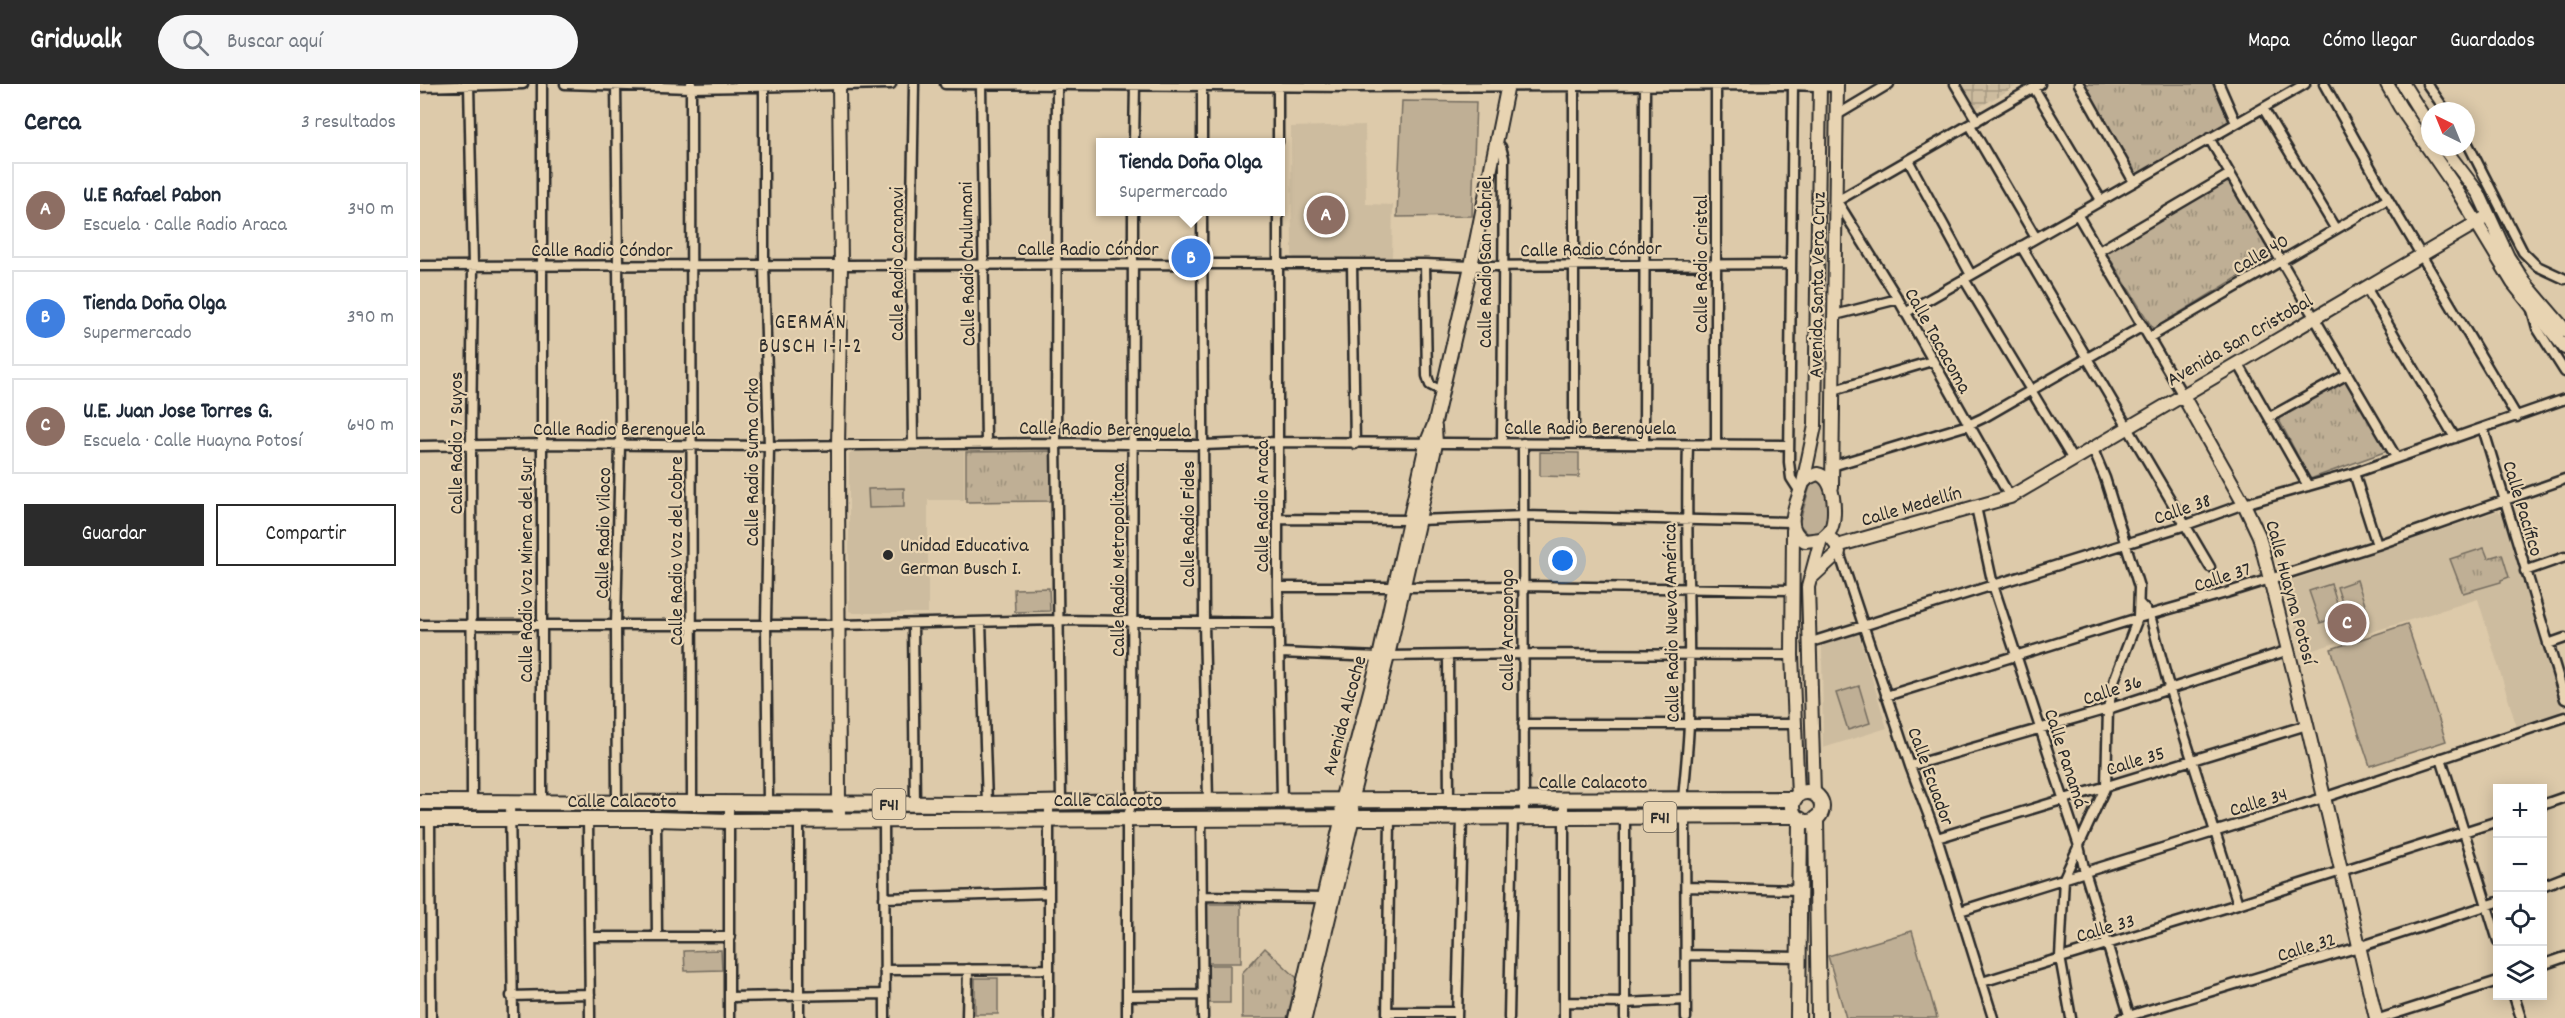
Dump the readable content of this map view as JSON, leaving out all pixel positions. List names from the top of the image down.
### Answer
{
  "streets": {
    "main road": ["Calle Calacoto", "F41"],
    "street": [
      "Calle Radio Cóndor",
      "Calle 40",
      "Calle Radio San Gabriel",
      "Calle Radio Caranavi",
      "Calle Radio Chulumani",
      "Calle Radio Cristal",
      "Avenida Santa Vera Cruz",
      "Avenida San Cristobal",
      "Calle Tacacoma",
      "Calle Radio Berenguela",
      "Calle Radio 7 Suyos",
      "Calle Radio Suma Orko",
      "Calle Medellín",
      "Calle Radio Araca",
      "Calle 38",
      "Calle Pacífico",
      "Calle Radio Fides",
      "Calle Radio Viloco",
      "Calle Radio Voz del Cobre",
      "Calle Radio Metropolitana",
      "Calle Radio Voz Minera del Sur",
      "Calle 37",
      "Calle Huayna Potosí",
      "Calle Radio Nueva América",
      "Calle Arcopongo",
      "Calle 36",
      "Avenida Alcoche",
      "Calle Panamá",
      "Calle 35",
      "Calle Ecuador",
      "Calle 34",
      "Calle 33",
      "Calle 32"
    ]
  },
  "crossings": [
    ["Calle Radio Cóndor", "Calle Radio San Gabriel"],
    ["Calle Radio Cóndor", "Calle Radio Caranavi"],
    ["Calle Radio Cóndor", "Calle Radio Chulumani"],
    ["Calle Radio Cóndor", "Calle Radio Cristal"],
    ["Calle Radio Cóndor", "Calle Radio 7 Suyos"],
    ["Calle Radio Cóndor", "Calle Radio Suma Orko"],
    ["Calle Radio Cóndor", "Calle Radio Araca"],
    ["Calle Radio Cóndor", "Calle Radio Fides"],
    ["Calle Radio Cóndor", "Calle Radio Viloco"],
    ["Calle Radio Cóndor", "Calle Radio Voz del Cobre"],
    ["Calle Radio Cóndor", "Calle Radio Metropolitana"],
    ["Calle Radio Cóndor", "Calle Radio Voz Minera del Sur"],
    ["Calle Radio Cóndor", "Avenida Alcoche"],
    ["Calle 40", "Calle Huayna Potosí"],
    ["Calle Radio San Gabriel", "Calle Radio Berenguela"],
    ["Calle Radio San Gabriel", "Avenida Alcoche"],
    ["Calle Radio Caranavi", "Calle Radio Berenguela"],
    ["Calle Radio Chulumani", "Calle Radio Berenguela"],
    ["Calle Radio Cristal", "Calle Radio Berenguela"],
    ["Avenida Santa Vera Cruz", "Calle Tacacoma"],
    ["Avenida San Cristobal", "Calle Tacacoma"],
    ["Avenida San Cristobal", "Calle Medellín"],
    ["Avenida San Cristobal", "Calle Huayna Potosí"],
    ["Calle Tacacoma", "Calle Medellín"],
    ["Calle Radio Berenguela", "Calle Radio 7 Suyos"],
    ["Calle Radio Berenguela", "Calle Radio Suma Orko"],
    ["Calle Radio Berenguela", "Calle Radio Araca"],
    ["Calle Radio Berenguela", "Calle Radio Fides"],
    ["Calle Radio Berenguela", "Calle Radio Viloco"],
    ["Calle Radio Berenguela", "Calle Radio Voz del Cobre"],
    ["Calle Radio Berenguela", "Calle Radio Metropolitana"],
    ["Calle Radio Berenguela", "Calle Radio Voz Minera del Sur"],
    ["Calle Radio Berenguela", "Calle Radio Nueva América"],
    ["Calle Radio Berenguela", "Calle Arcopongo"],
    ["Calle Radio Berenguela", "Avenida Alcoche"],
    ["Calle Radio 7 Suyos", "Calle Calacoto"],
    ["Calle Radio Suma Orko", "Calle Calacoto"],
    ["Calle Medellín", "Calle Panamá"],
    ["Calle Medellín", "Calle Ecuador"],
    ["Calle Radio Araca", "Calle Calacoto"],
    ["Calle 38", "Calle Pacífico"],
    ["Calle 38", "Calle Huayna Potosí"],
    ["Calle 38", "Calle Panamá"],
    ["Calle 38", "Calle Ecuador"],
    ["Calle Pacífico", "Calle 37"],
    ["Calle Radio Fides", "Calle Calacoto"],
    ["Calle Radio Viloco", "Calle Calacoto"],
    ["Calle Radio Voz del Cobre", "Calle Calacoto"],
    ["Calle Radio Metropolitana", "Calle Calacoto"],
    ["Calle Radio Voz Minera del Sur", "Calle Calacoto"],
    ["Calle 37", "Calle Huayna Potosí"],
    ["Calle 37", "Calle Panamá"],
    ["Calle 37", "Calle Ecuador"],
    ["Calle Huayna Potosí", "Calle 36"],
    ["Calle Huayna Potosí", "Calle 35"],
    ["Calle Huayna Potosí", "Calle 34"],
    ["Calle Huayna Potosí", "Calle 33"],
    ["Calle Huayna Potosí", "Calle 32"],
    ["Calle Radio Nueva América", "Calle Calacoto"],
    ["Calle Arcopongo", "Calle Calacoto"],
    ["Calle 36", "Calle Panamá"],
    ["Calle 36", "Calle Ecuador"],
    ["Avenida Alcoche", "Calle Calacoto"],
    ["Calle Panamá", "Calle 35"],
    ["Calle Panamá", "Calle 34"],
    ["Calle Panamá", "Calle 33"],
    ["Calle Panamá", "Calle 32"],
    ["Calle 35", "Calle Ecuador"],
    ["Calle Ecuador", "Calle 34"],
    ["Calle Ecuador", "Calle 33"]
  ],
  "districts": ["GERMÁN BUSCH 1-1-2"],
  "places": ["Unidad Educativa German Busch I."],
  "north": "top left",
  "page": {
    "header": "Gridwalk",
    "search": "Buscar aquí",
    "nav": ["Mapa", "Cómo llegar", "Guardados"],
    "heading": ["Cerca", "3 resultados"],
    "popup": ["Tienda Doña Olga", "Supermercado"],
    "list": [
      {
        "mark": "A",
        "name": "U.E Rafael Pabon",
        "note": "Escuela · Calle Radio Araca",
        "value": "340 m"
      },
      {
        "mark": "B",
        "name": "Tienda Doña Olga",
        "note": "Supermercado",
        "value": "390 m"
      },
      {
        "mark": "C",
        "name": "U.E. Juan Jose Torres G.",
        "note": "Escuela · Calle Huayna Potosí",
        "value": "640 m"
      }
    ],
    "pins": ["A", "B", "C"],
    "buttons": ["Guardar", "Compartir"],
    "map_buttons": ["+", "−"]
  }
}
